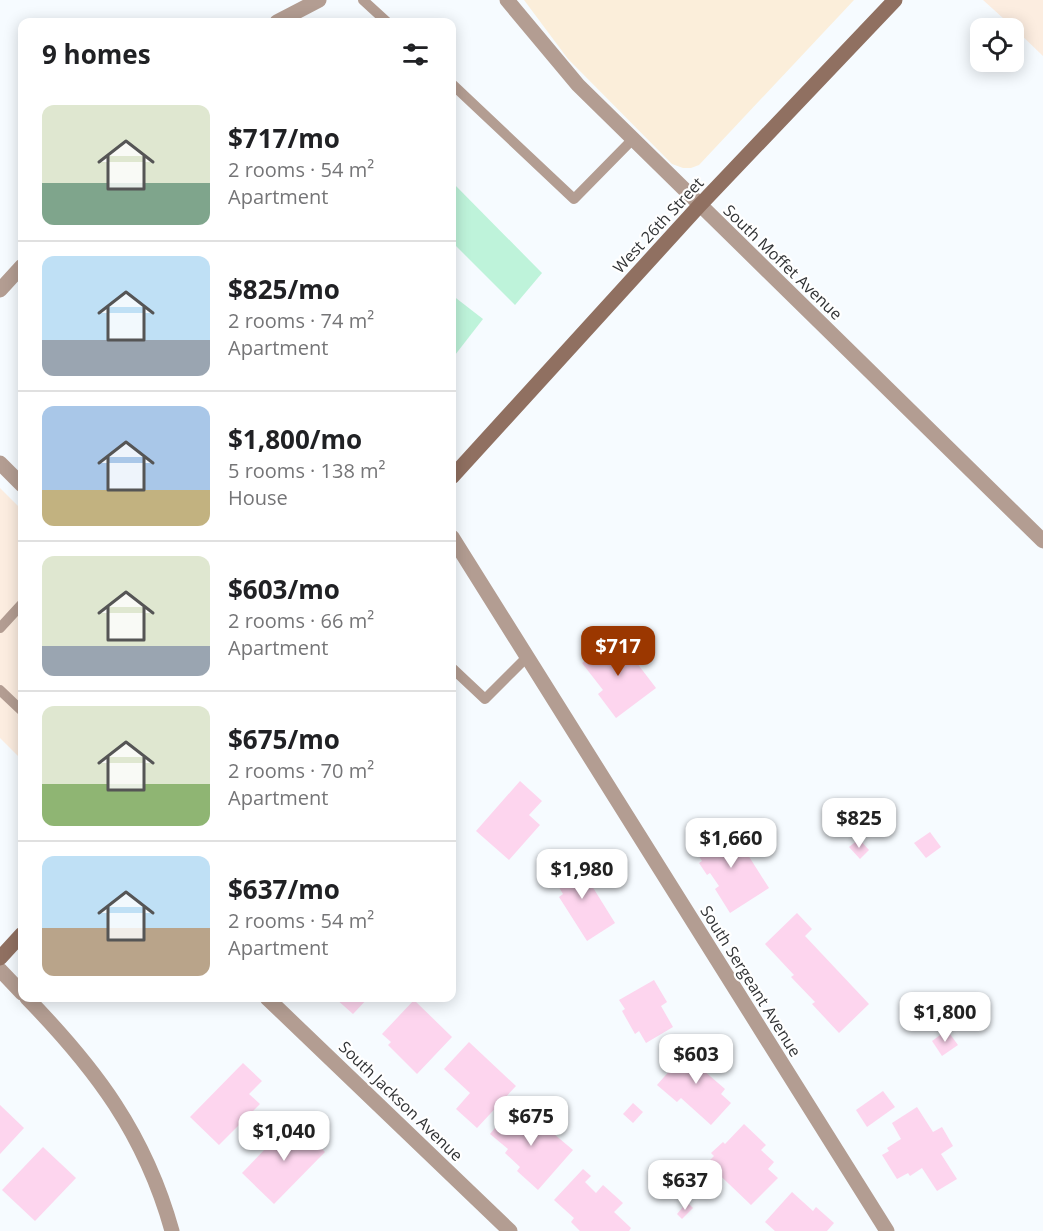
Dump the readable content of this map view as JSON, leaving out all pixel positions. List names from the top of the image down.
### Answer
{
  "streets": {
    "main road": ["West 26th Street"],
    "street": ["South Moffet Avenue", "South Sergeant Avenue", "South Jackson Avenue"]
  },
  "crossings": [
    ["West 26th Street", "South Moffet Avenue"]
  ],
  "page": {
    "heading": "9 homes",
    "list": [
      {
        "name": "$717/mo",
        "note": "2 rooms · 54 m² · Apartment"
      },
      {
        "name": "$825/mo",
        "note": "2 rooms · 74 m² · Apartment"
      },
      {
        "name": "$1,800/mo",
        "note": "5 rooms · 138 m² · House"
      },
      {
        "name": "$603/mo",
        "note": "2 rooms · 66 m² · Apartment"
      },
      {
        "name": "$675/mo",
        "note": "2 rooms · 70 m² · Apartment"
      },
      {
        "name": "$637/mo",
        "note": "2 rooms · 54 m² · Apartment"
      }
    ],
    "price": [
      "$717",
      "$825",
      "$1,660",
      "$1,980",
      "$1,800",
      "$603",
      "$675",
      "$1,040",
      "$637"
    ]
  }
}
